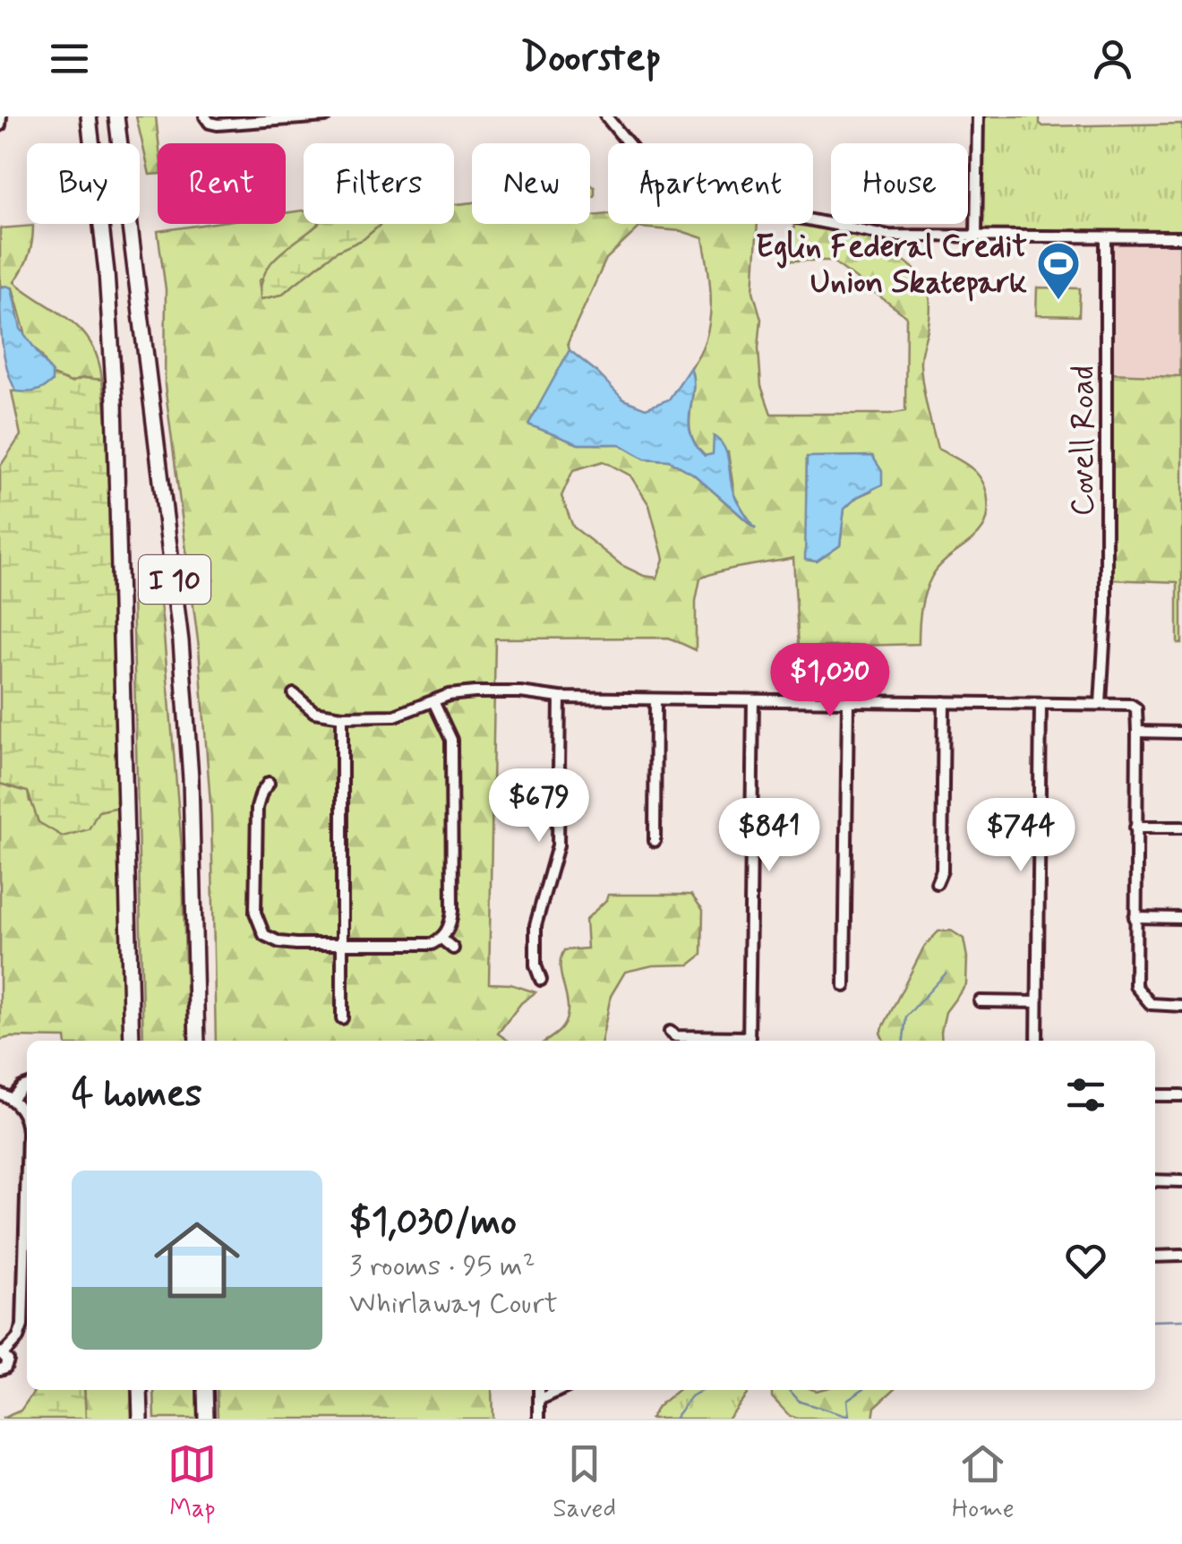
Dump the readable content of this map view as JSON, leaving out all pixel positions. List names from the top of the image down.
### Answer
{
  "streets": {
    "highway": ["I 10"],
    "street": ["Covell Road"]
  },
  "places": {
    "sports": ["Eglin Federal Credit Union Skatepark"]
  },
  "page": {
    "header": "Doorstep",
    "chip": [
      "Buy",
      "Rent",
      "Filters",
      "New",
      "Apartment",
      "House"
    ],
    "price": [
      "$1,030",
      "$679",
      "$841",
      "$744"
    ],
    "heading": "4 homes",
    "list": [
      {
        "name": "$1,030/mo",
        "note": "3 rooms · 95 m² · Whirlaway Court"
      }
    ],
    "tabs": ["Map", "Saved", "Home"]
  }
}
